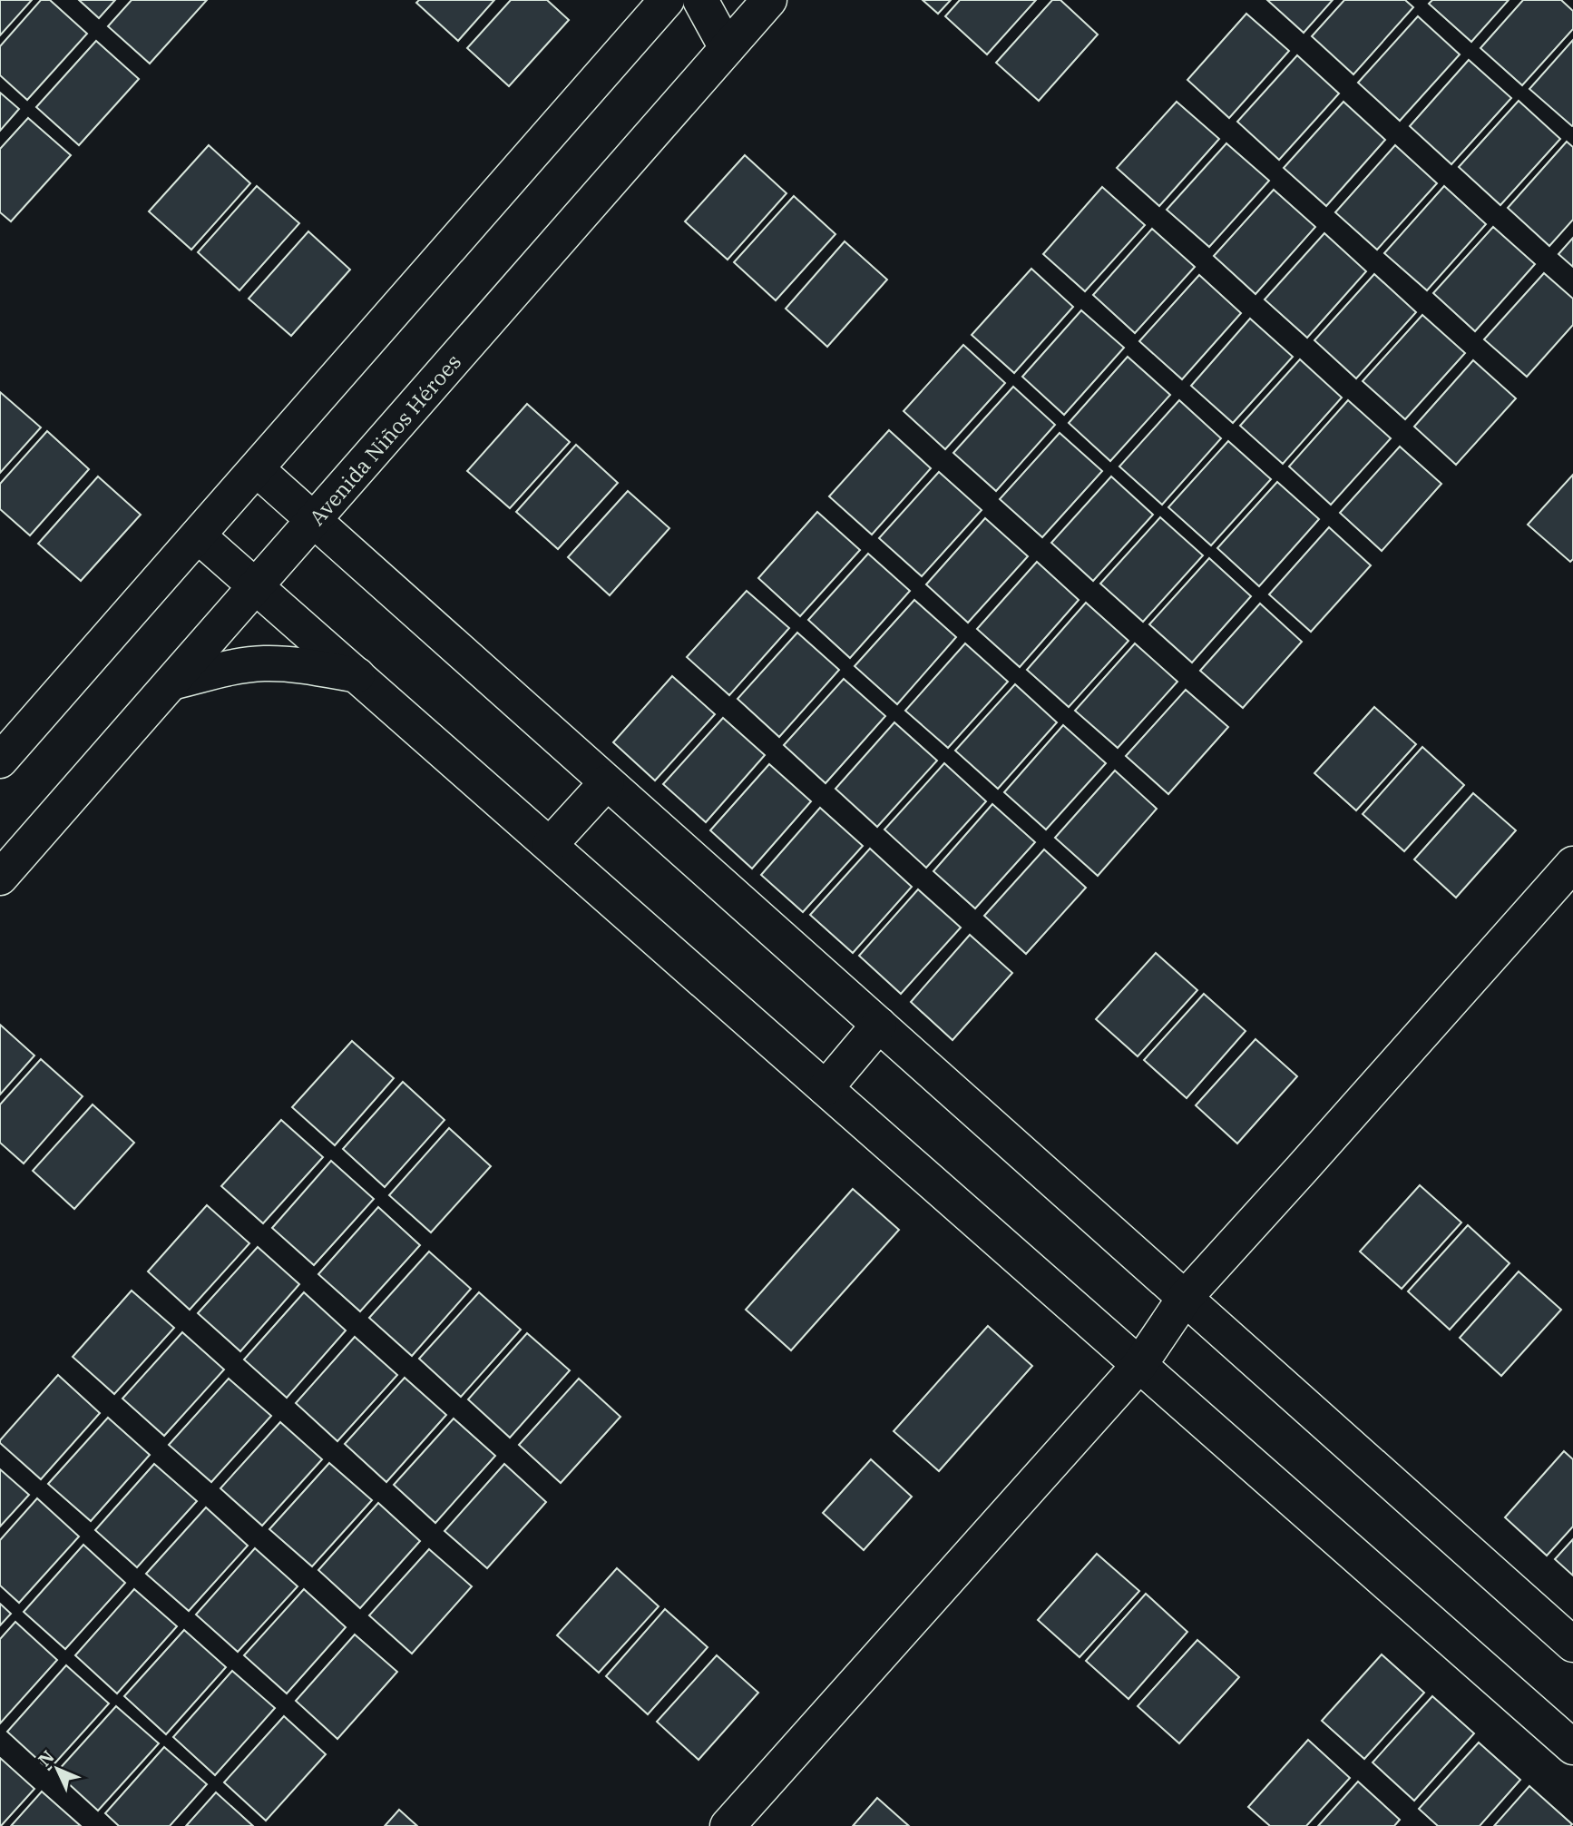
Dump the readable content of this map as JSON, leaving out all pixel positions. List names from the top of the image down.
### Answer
{
  "streets": {
    "street": ["Avenida Niños Héroes"]
  },
  "north": "top left"
}
